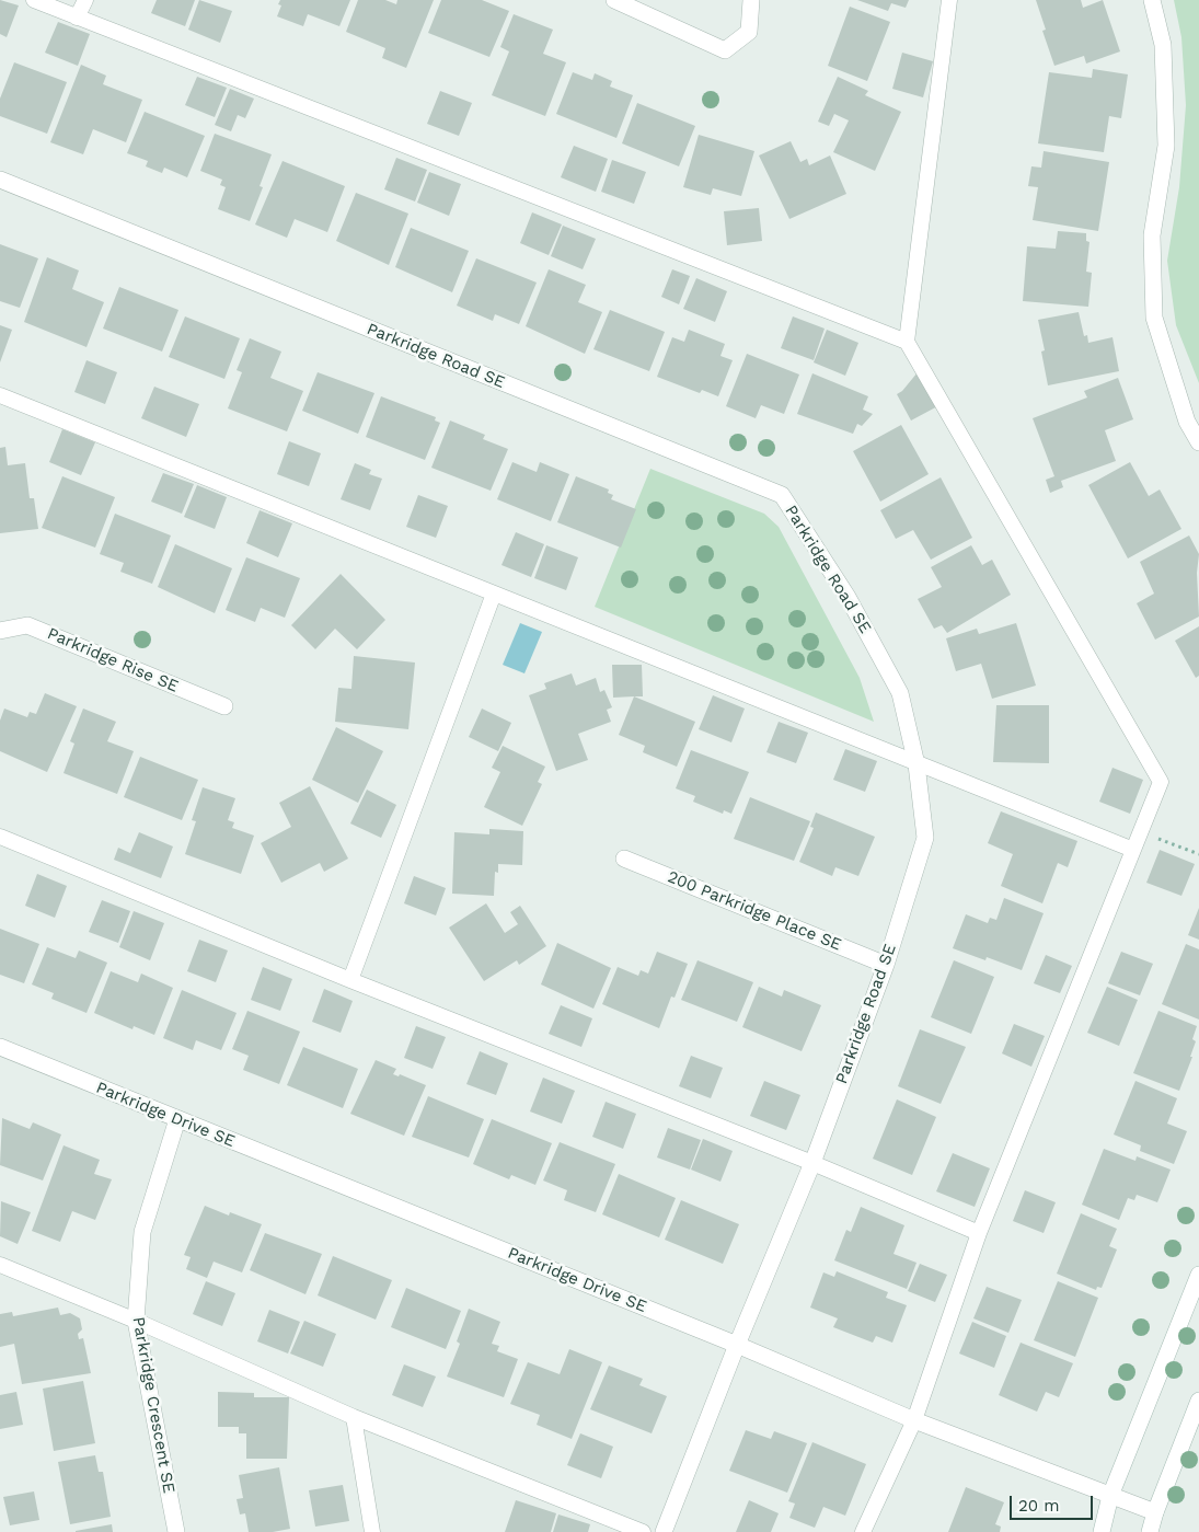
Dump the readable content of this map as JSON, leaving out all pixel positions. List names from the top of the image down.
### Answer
{
  "streets": {
    "street": [
      "Parkridge Road SE",
      "Parkridge Rise SE",
      "200 Parkridge Place SE",
      "Parkridge Drive SE",
      "Parkridge Crescent SE"
    ]
  },
  "crossings": [
    ["Parkridge Road SE", "200 Parkridge Place SE"],
    ["Parkridge Road SE", "Parkridge Drive SE"],
    ["Parkridge Drive SE", "Parkridge Crescent SE"]
  ],
  "scale_bar": "20 m"
}
